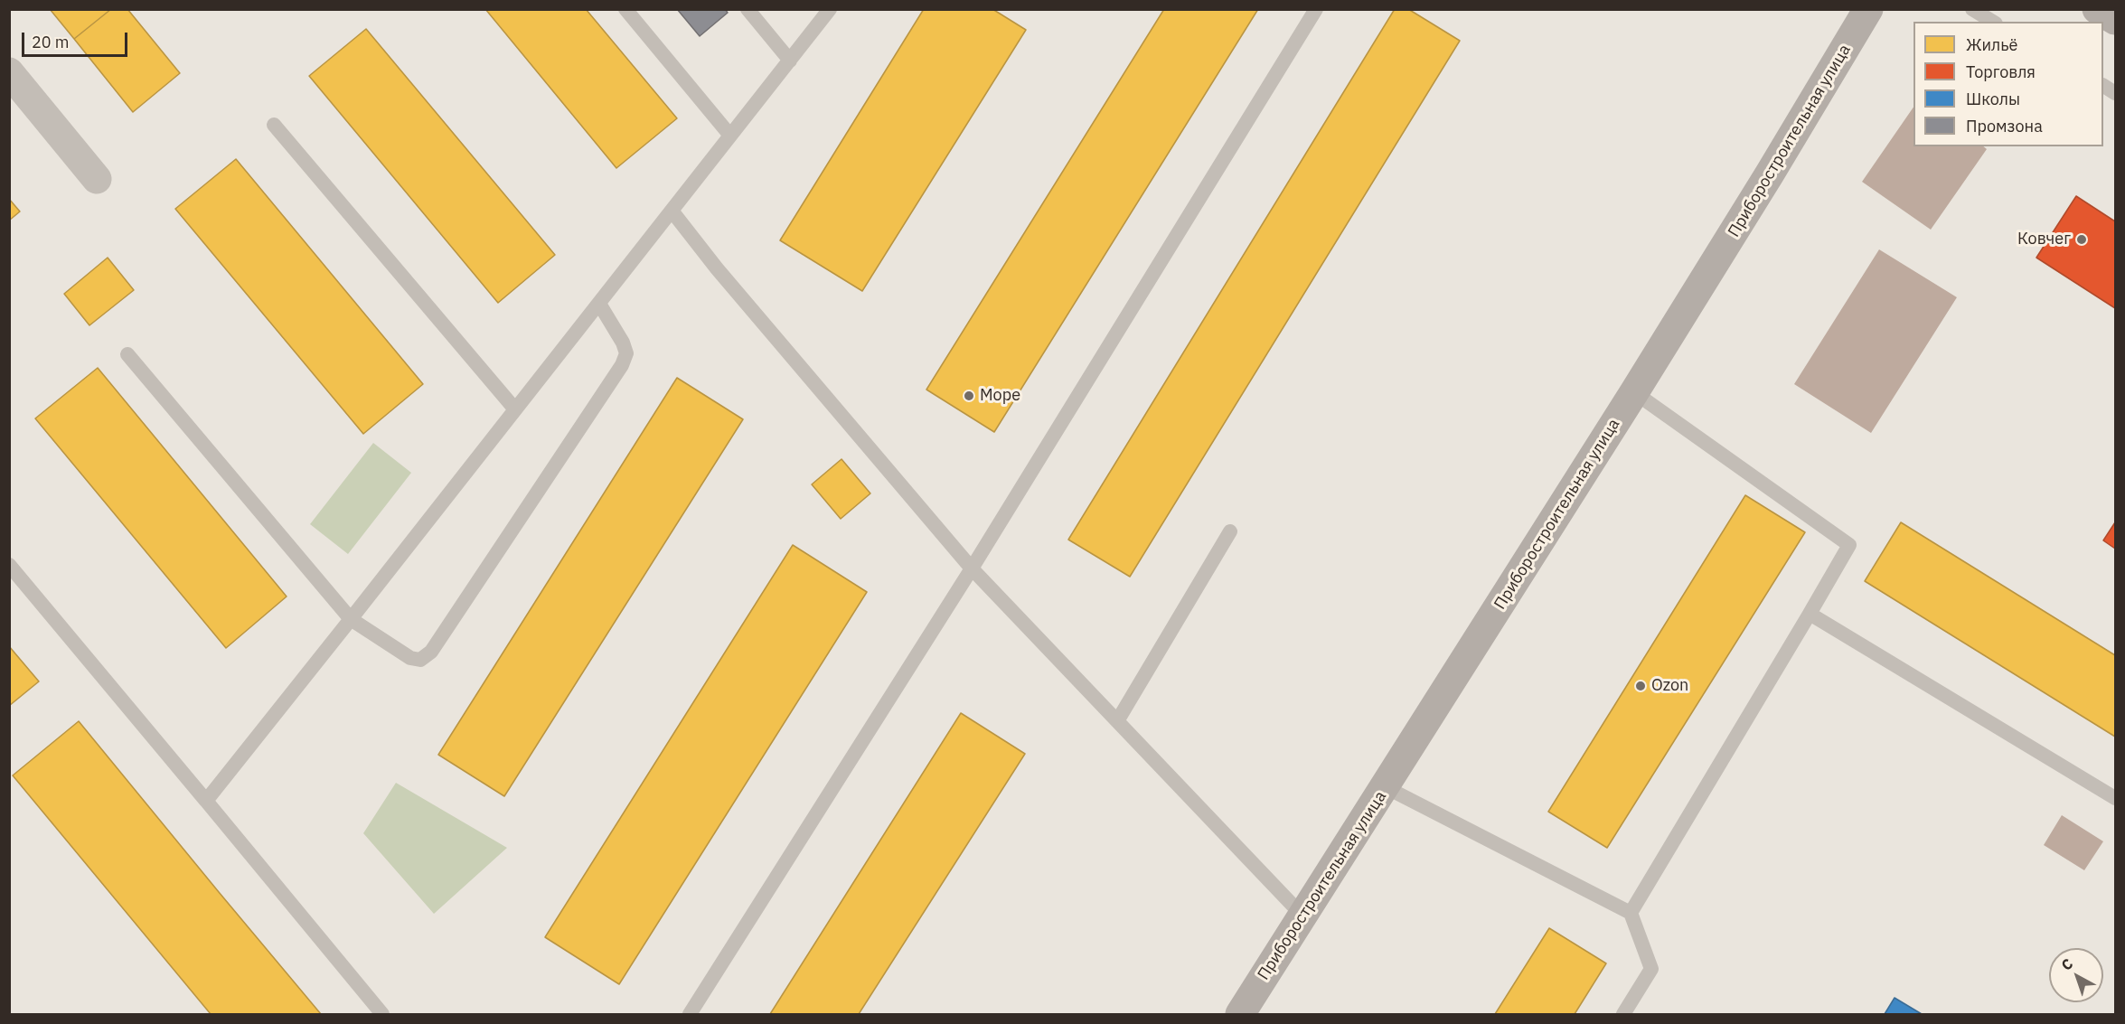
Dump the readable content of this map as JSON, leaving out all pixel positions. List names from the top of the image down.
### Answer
{
  "streets": {
    "main road": ["Приборостроительная улица"]
  },
  "places": ["Ковчег", "Море", "Ozon"],
  "legend": [
    "Жильё",
    "Торговля",
    "Школы",
    "Промзона"
  ],
  "scale_bar": "20 m",
  "north": "top left"
}
